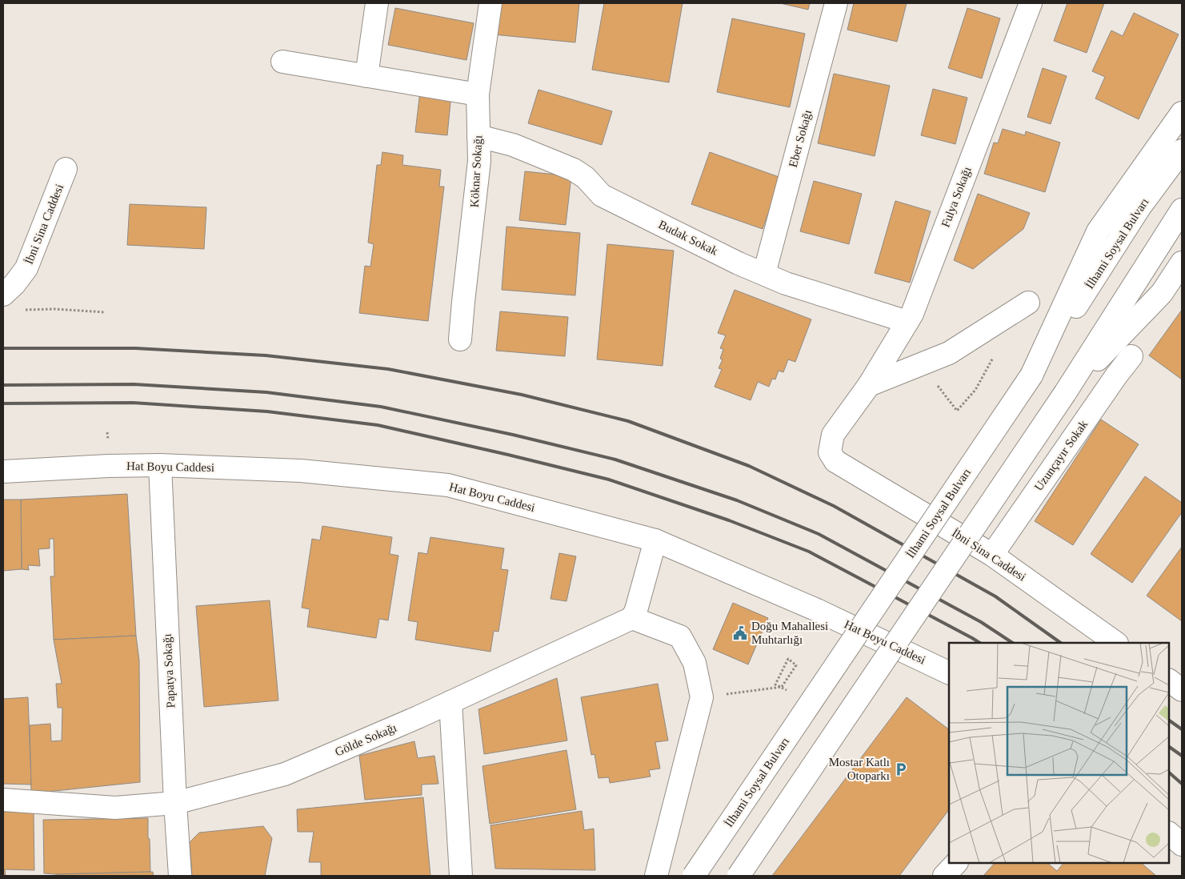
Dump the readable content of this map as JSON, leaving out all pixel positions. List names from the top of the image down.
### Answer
{
  "streets": {
    "street": [
      "Eber Sokağı",
      "Köknar Sokağı",
      "Fulya Sokağı",
      "İbni Sina Caddesi",
      "Budak Sokak",
      "İlhami Soysal Bulvarı",
      "Uzunçayır Sokak",
      "Hat Boyu Caddesi",
      "Papatya Sokağı",
      "Gölde Sokağı"
    ]
  },
  "crossings": [
    ["Eber Sokağı", "Budak Sokak"],
    ["Köknar Sokağı", "Budak Sokak"],
    ["Fulya Sokağı", "İbni Sina Caddesi"],
    ["Fulya Sokağı", "Budak Sokak"],
    ["İbni Sina Caddesi", "Uzunçayır Sokak"],
    ["Hat Boyu Caddesi", "Papatya Sokağı"],
    ["Papatya Sokağı", "Gölde Sokağı"]
  ],
  "places": {
    "public building": ["Doğu Mahallesi Muhtarlığı"],
    "parking": ["Mostar Katlı Otoparkı"]
  }
}
